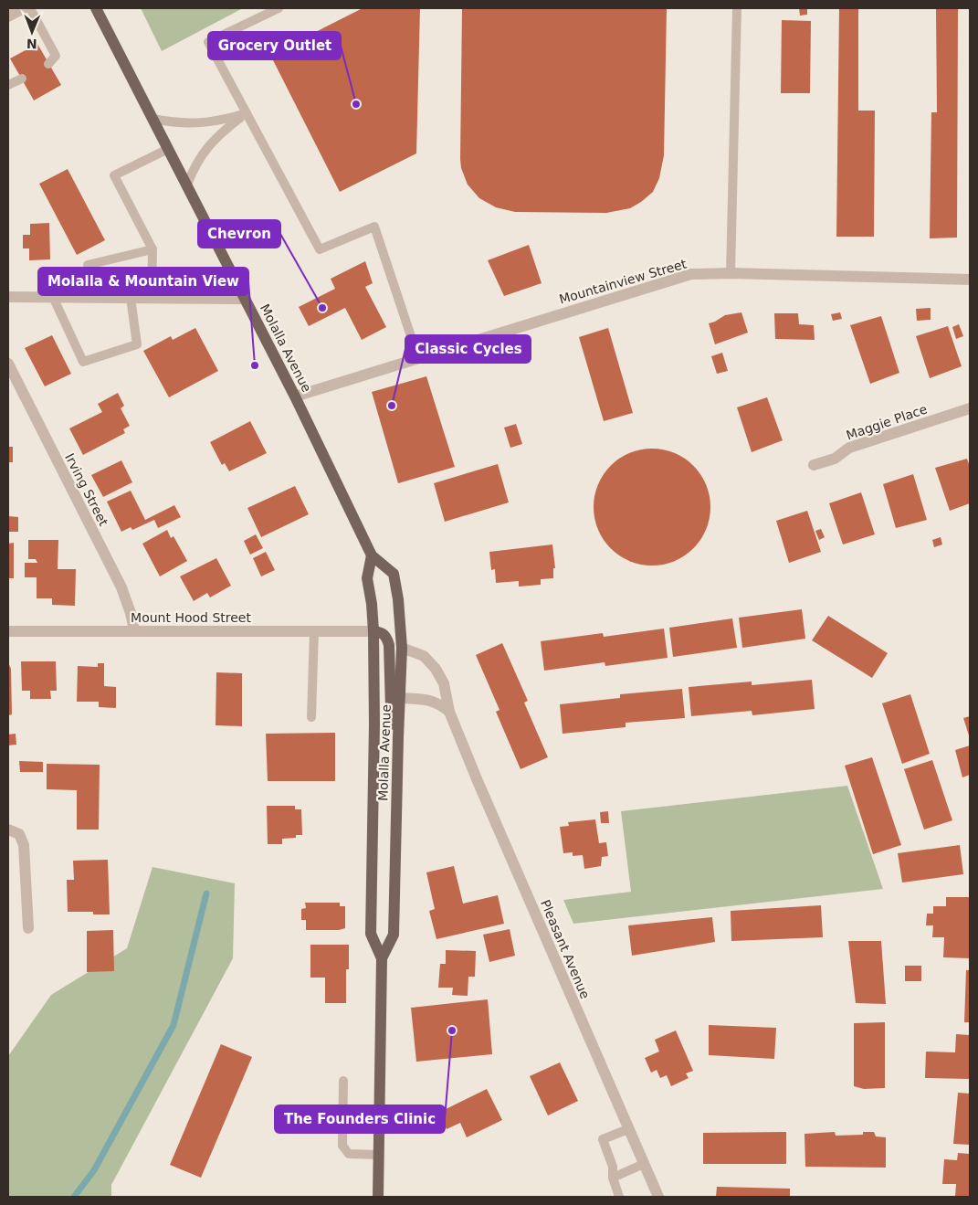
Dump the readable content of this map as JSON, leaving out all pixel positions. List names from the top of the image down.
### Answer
{
  "streets": {
    "main road": ["Molalla Avenue"],
    "street": [
      "Mountainview Street",
      "Maggie Place",
      "Irving Street",
      "Mount Hood Street",
      "Pleasant Avenue"
    ]
  },
  "crossings": [
    ["Mountainview Street", "Molalla Avenue"],
    ["Molalla Avenue", "Mount Hood Street"],
    ["Molalla Avenue", "Pleasant Avenue"],
    ["Irving Street", "Mount Hood Street"]
  ],
  "places": [
    "Grocery Outlet",
    "Chevron",
    "Molalla & Mountain View",
    "Classic Cycles",
    "The Founders Clinic"
  ],
  "north": "bottom"
}
